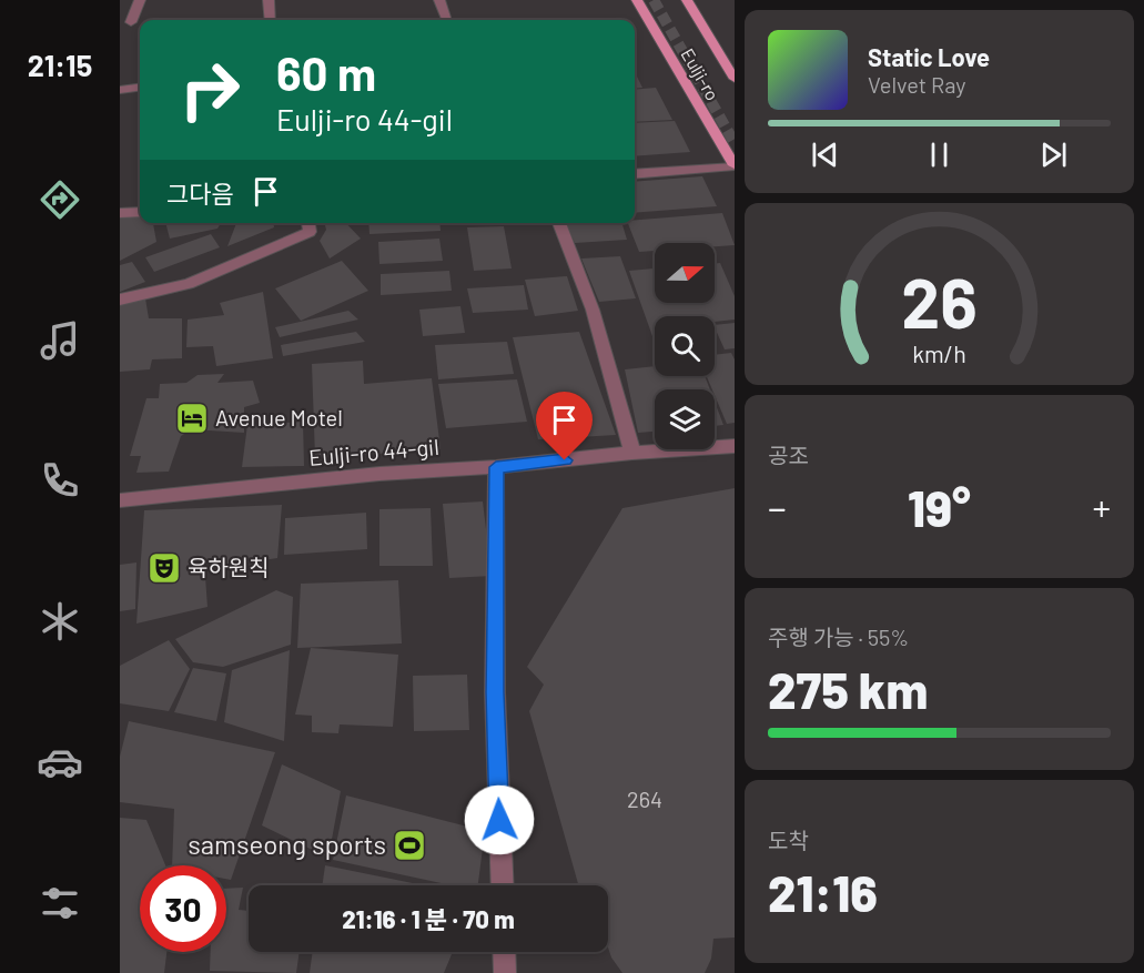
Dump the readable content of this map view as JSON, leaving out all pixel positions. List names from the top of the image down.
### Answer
{
  "streets": {
    "main road": ["Eulji-ro"],
    "street": ["Eulji-ro 44-gil"]
  },
  "places": {
    "hotel": ["Avenue Motel"],
    "theatre": ["육하원칙"],
    "sports": ["samseong sports"]
  },
  "house_numbers": ["264"],
  "north": "right",
  "page": {
    "tabs": "21:15",
    "turn": ["60 m", "Eulji-ro 44-gil"],
    "song": ["Static Love", "Velvet Ray"],
    "then": "그다음",
    "tile": [
      "공조",
      ["주행 가능 · 55%", "275 km"],
      ["도착", "21:16"]
    ],
    "heat": ["−", "19°", "+"],
    "limit": "30",
    "trip": "21:16 · 1 분 · 70 m",
    "gauge": ["26", "km/h"]
  }
}
